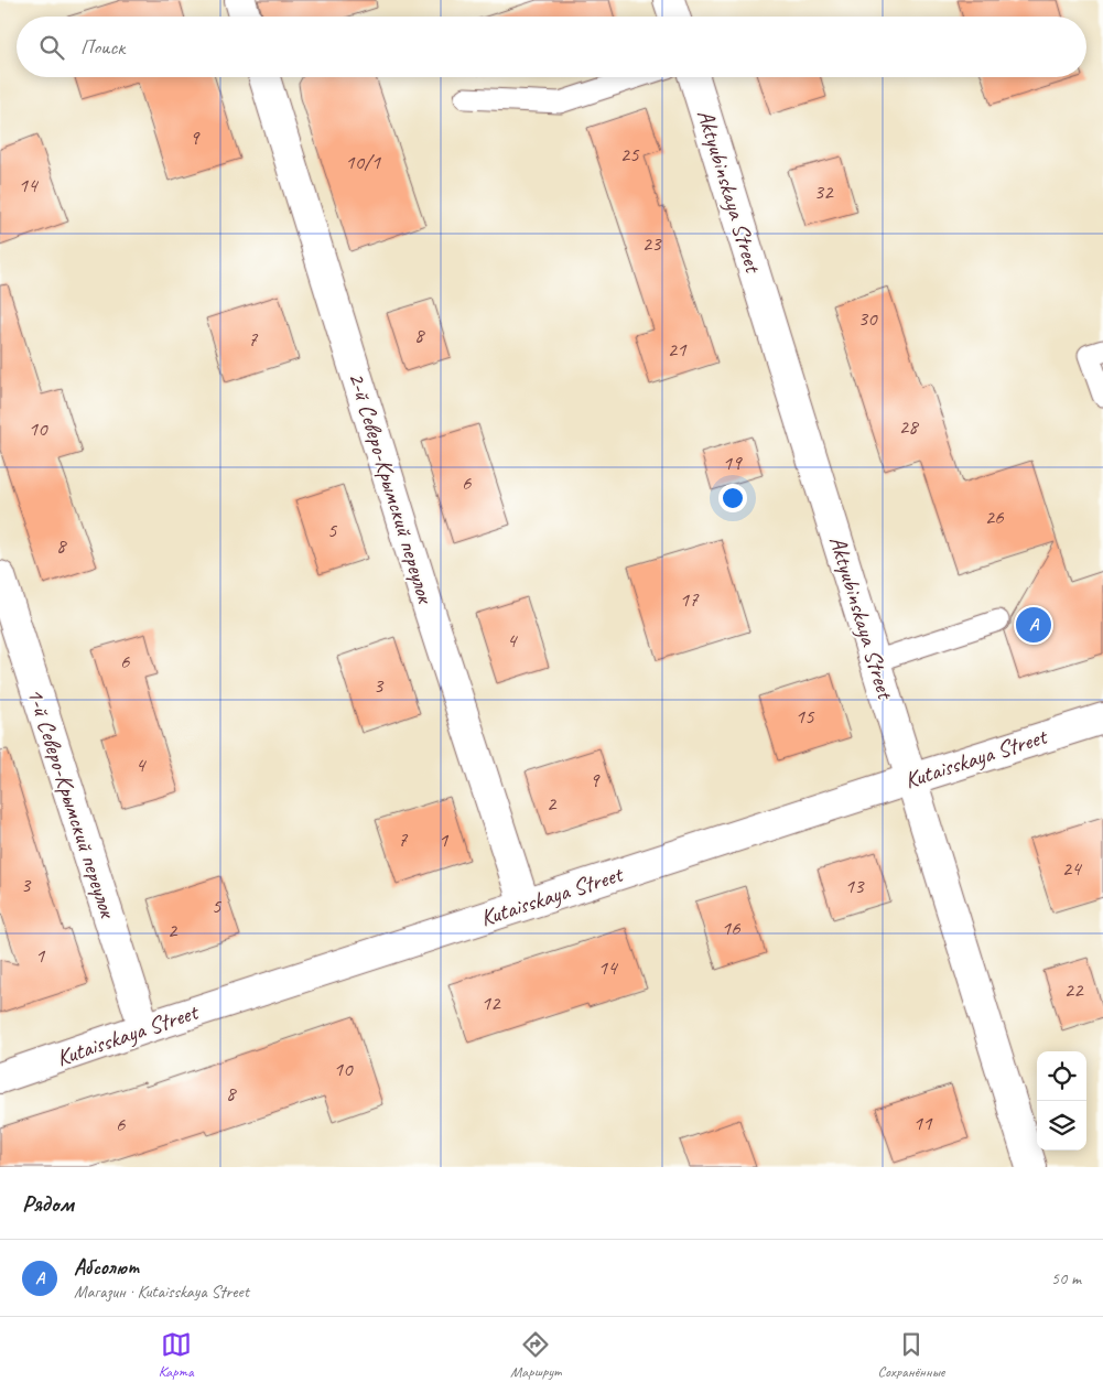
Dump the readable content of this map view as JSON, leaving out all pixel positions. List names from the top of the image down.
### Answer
{
  "streets": {
    "street": [
      "Aktyubinskaya Street",
      "2-й Северо-Крымский переулок",
      "Kutaisskaya Street",
      "1-й Северо-Крымский переулок"
    ]
  },
  "crossings": [
    ["Aktyubinskaya Street", "Kutaisskaya Street"],
    ["2-й Северо-Крымский переулок", "Kutaisskaya Street"],
    ["Kutaisskaya Street", "1-й Северо-Крымский переулок"]
  ],
  "house_numbers": [
    "9",
    "25",
    "10/1",
    "14",
    "32",
    "23",
    "30",
    "8",
    "7",
    "21",
    "28",
    "10",
    "19",
    "6",
    "26",
    "5",
    "8",
    "17",
    "4",
    "6",
    "3",
    "15",
    "4",
    "9",
    "2",
    "7",
    "1",
    "24",
    "3",
    "13",
    "5",
    "16",
    "2",
    "1",
    "14",
    "22",
    "12",
    "10",
    "8",
    "11",
    "6"
  ],
  "page": {
    "search": "Поиск",
    "pins": "A",
    "heading": "Рядом",
    "list": [
      {
        "mark": "A",
        "name": "Абсолют",
        "note": "Магазин · Kutaisskaya Street",
        "value": "50 m"
      }
    ],
    "nav": ["Карта", "Маршрут", "Сохранённые"]
  }
}
